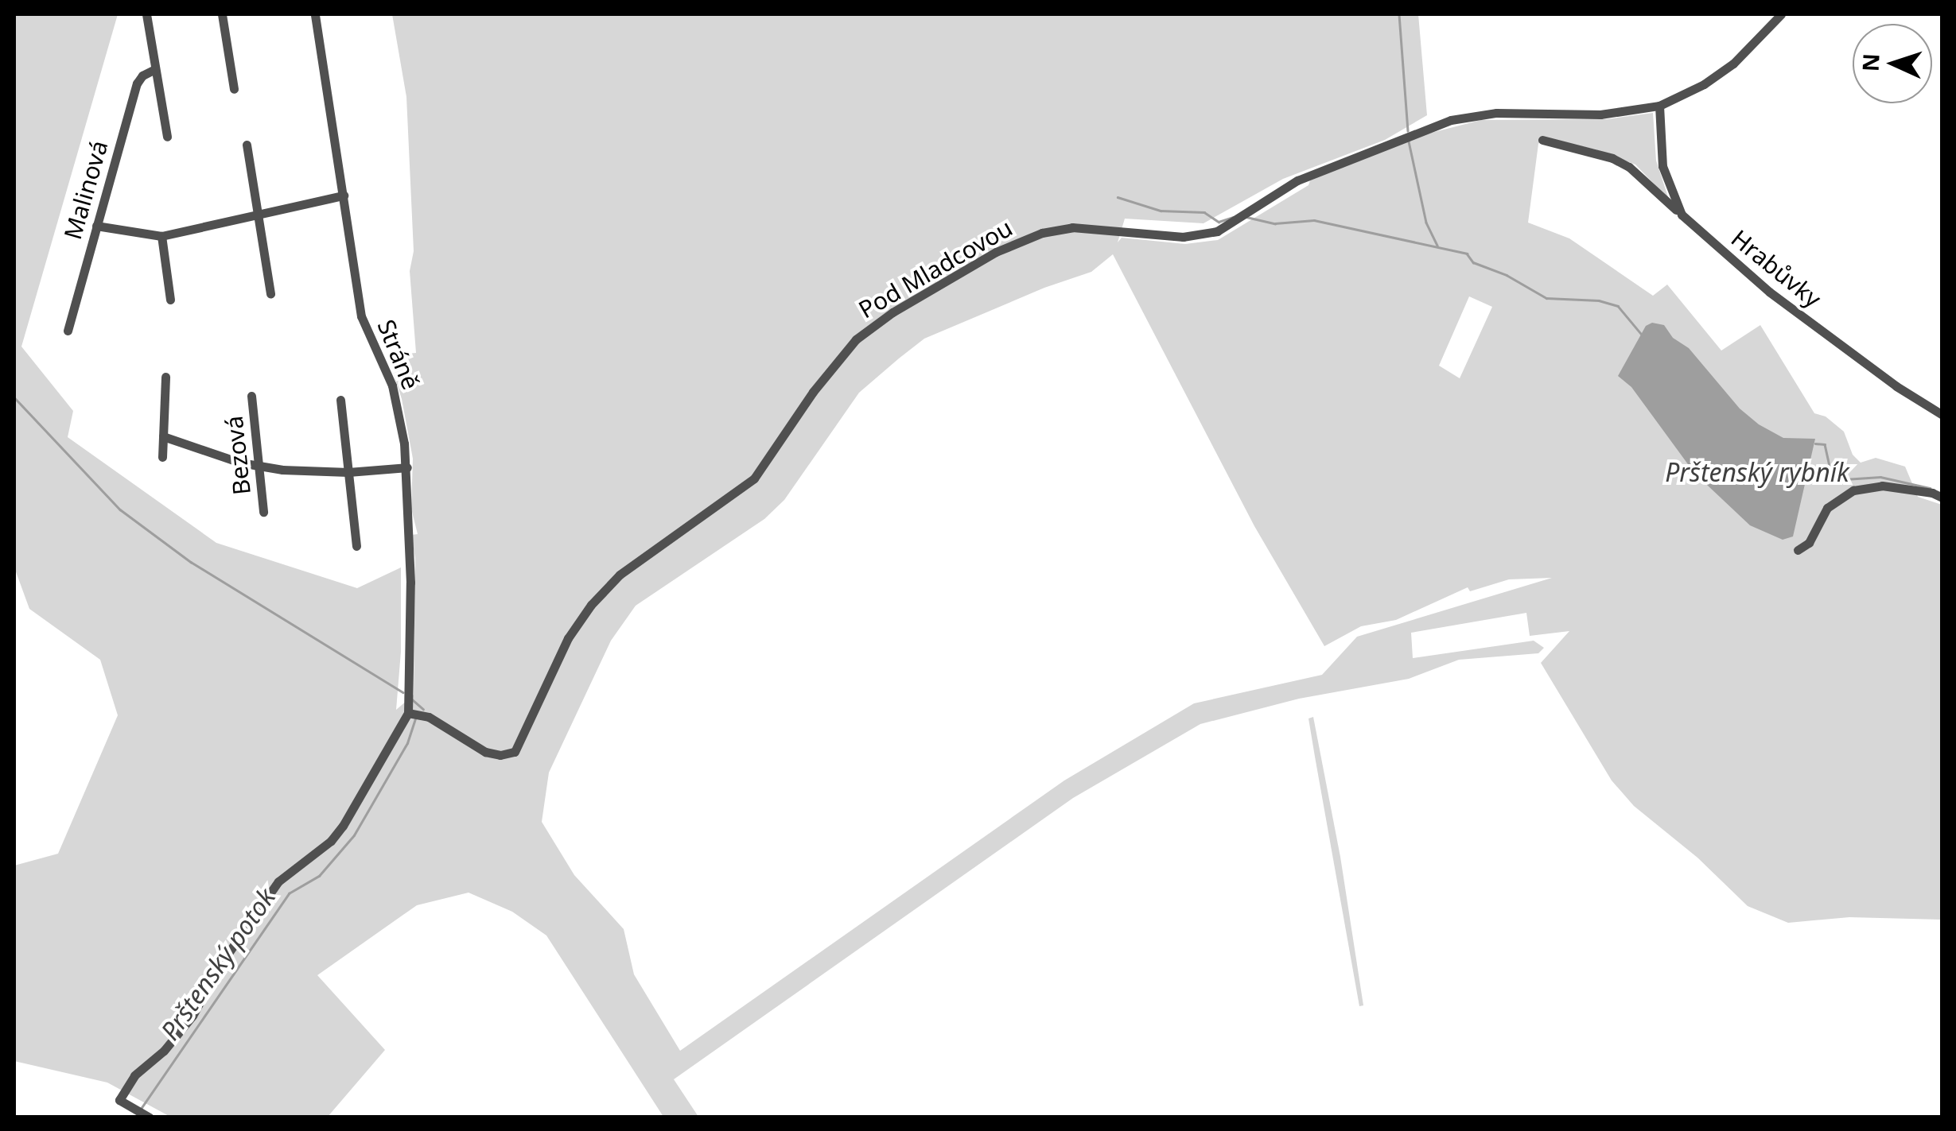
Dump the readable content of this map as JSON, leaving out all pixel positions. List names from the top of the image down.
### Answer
{
  "streets": {
    "street": [
      "Malinová",
      "Pod Mladcovou",
      "Hrabůvky",
      "Stráně",
      "Bezová"
    ]
  },
  "crossings": [
    ["Pod Mladcovou", "Hrabůvky"],
    ["Pod Mladcovou", "Stráně"]
  ],
  "water": ["Prštenský rybník", "Prštenský potok"],
  "north": "left"
}
